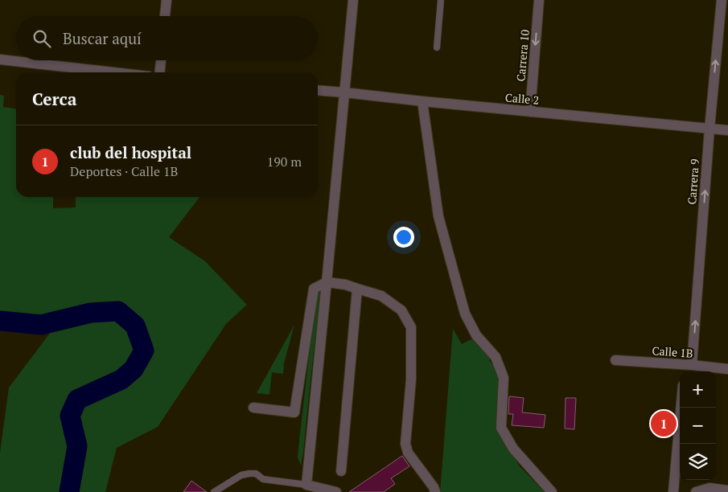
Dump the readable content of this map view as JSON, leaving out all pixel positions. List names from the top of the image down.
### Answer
{
  "streets": {
    "street": [
      "Carrera 10",
      "Calle 2",
      "Carrera 9",
      "Calle 1B"
    ]
  },
  "crossings": [
    ["Carrera 10", "Calle 2"],
    ["Calle 2", "Carrera 9"],
    ["Carrera 9", "Calle 1B"]
  ],
  "one_way": ["Carrera 10", "Carrera 9"],
  "page": {
    "search": "Buscar aquí",
    "heading": "Cerca",
    "list": [
      {
        "mark": "1",
        "name": "club del hospital",
        "note": "Deportes · Calle 1B",
        "value": "190 m"
      }
    ],
    "map_buttons": ["+", "−"],
    "pins": "1"
  }
}
